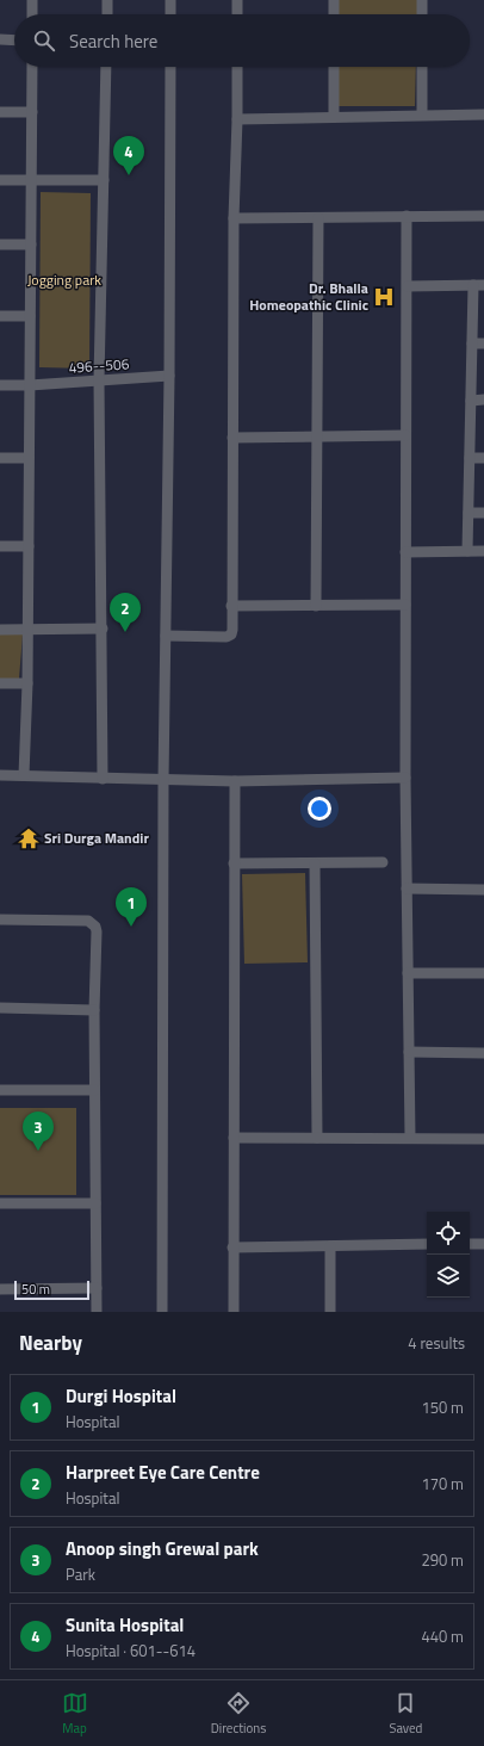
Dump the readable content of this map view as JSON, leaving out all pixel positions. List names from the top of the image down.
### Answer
{
  "streets": {
    "street": ["496--506"]
  },
  "parks": ["Jogging park"],
  "places": {
    "hospital": ["Dr. Bhalla Homeopathic Clinic"],
    "temple": ["Sri Durga Mandir"]
  },
  "scale_bar": "50 m",
  "page": {
    "search": "Search here",
    "pins": [
      "4",
      "2",
      "1",
      "3"
    ],
    "scale": "50 m",
    "heading": ["Nearby", "4 results"],
    "list": [
      {
        "mark": "1",
        "name": "Durgi Hospital",
        "note": "Hospital",
        "value": "150 m"
      },
      {
        "mark": "2",
        "name": "Harpreet Eye Care Centre",
        "note": "Hospital",
        "value": "170 m"
      },
      {
        "mark": "3",
        "name": "Anoop singh Grewal park",
        "note": "Park",
        "value": "290 m"
      },
      {
        "mark": "4",
        "name": "Sunita Hospital",
        "note": "Hospital · 601--614",
        "value": "440 m"
      }
    ],
    "nav": ["Map", "Directions", "Saved"]
  }
}
